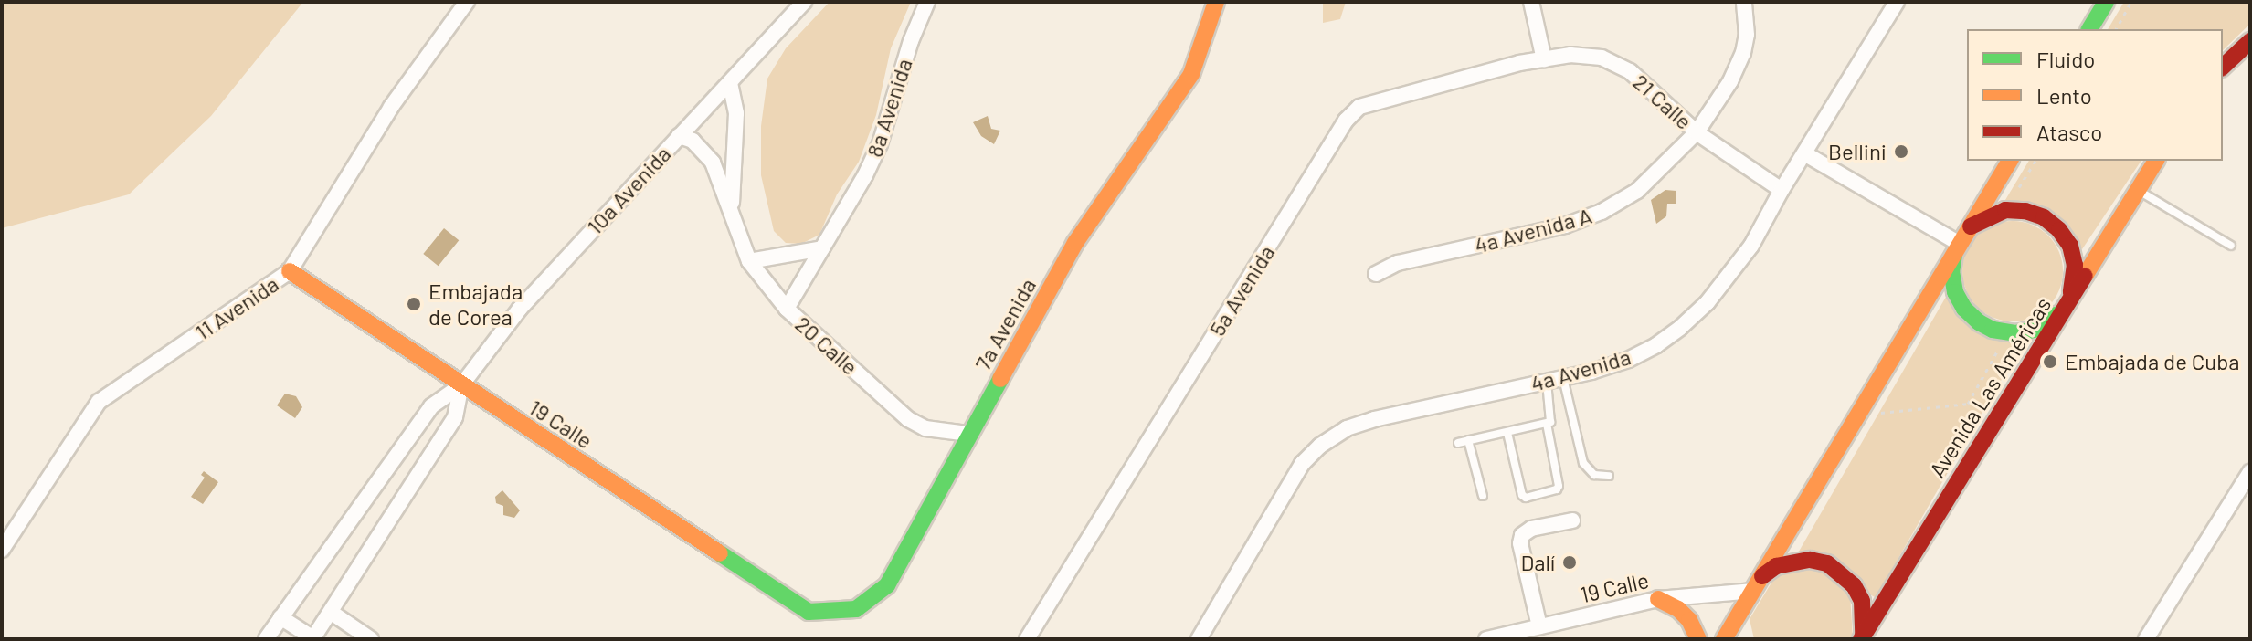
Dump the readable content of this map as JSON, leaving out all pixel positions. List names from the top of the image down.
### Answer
{
  "streets": {
    "main road": ["7a Avenida", "Avenida Las Américas", "19 Calle"],
    "street": [
      "21 Calle",
      "8a Avenida",
      "10a Avenida",
      "4a Avenida A",
      "5a Avenida",
      "11 Avenida",
      "20 Calle",
      "4a Avenida"
    ]
  },
  "crossings": [
    ["21 Calle", "4a Avenida A"],
    ["21 Calle", "5a Avenida"],
    ["21 Calle", "4a Avenida"],
    ["8a Avenida", "20 Calle"],
    ["10a Avenida", "20 Calle"],
    ["10a Avenida", "19 Calle"],
    ["11 Avenida", "19 Calle"],
    ["7a Avenida", "20 Calle"],
    ["7a Avenida", "19 Calle"]
  ],
  "places": [
    "Bellini",
    "Embajada de Corea",
    "Embajada de Cuba",
    "Dalí"
  ],
  "legend": ["Fluido", "Lento", "Atasco"]
}
